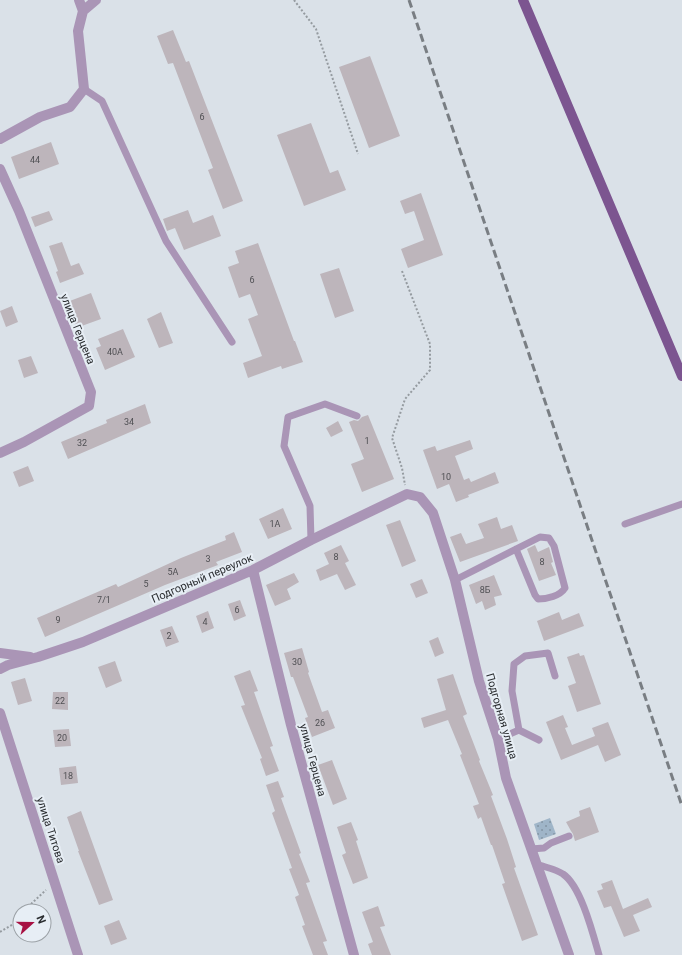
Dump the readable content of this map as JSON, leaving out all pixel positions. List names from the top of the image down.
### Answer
{
  "streets": {
    "street": [
      "улица Герцена",
      "Подгорный переулок",
      "Подгорная улица",
      "улица Титова"
    ]
  },
  "crossings": [
    ["улица Герцена", "Подгорный переулок"],
    ["Подгорный переулок", "Подгорная улица"]
  ],
  "house_numbers": [
    "6",
    "44",
    "6",
    "40А",
    "34",
    "1",
    "32",
    "10",
    "1А",
    "8",
    "3",
    "8",
    "5А",
    "5",
    "8Б",
    "7/1",
    "6",
    "9",
    "4",
    "2",
    "30",
    "22",
    "26",
    "20",
    "18"
  ],
  "north": "right"
}
